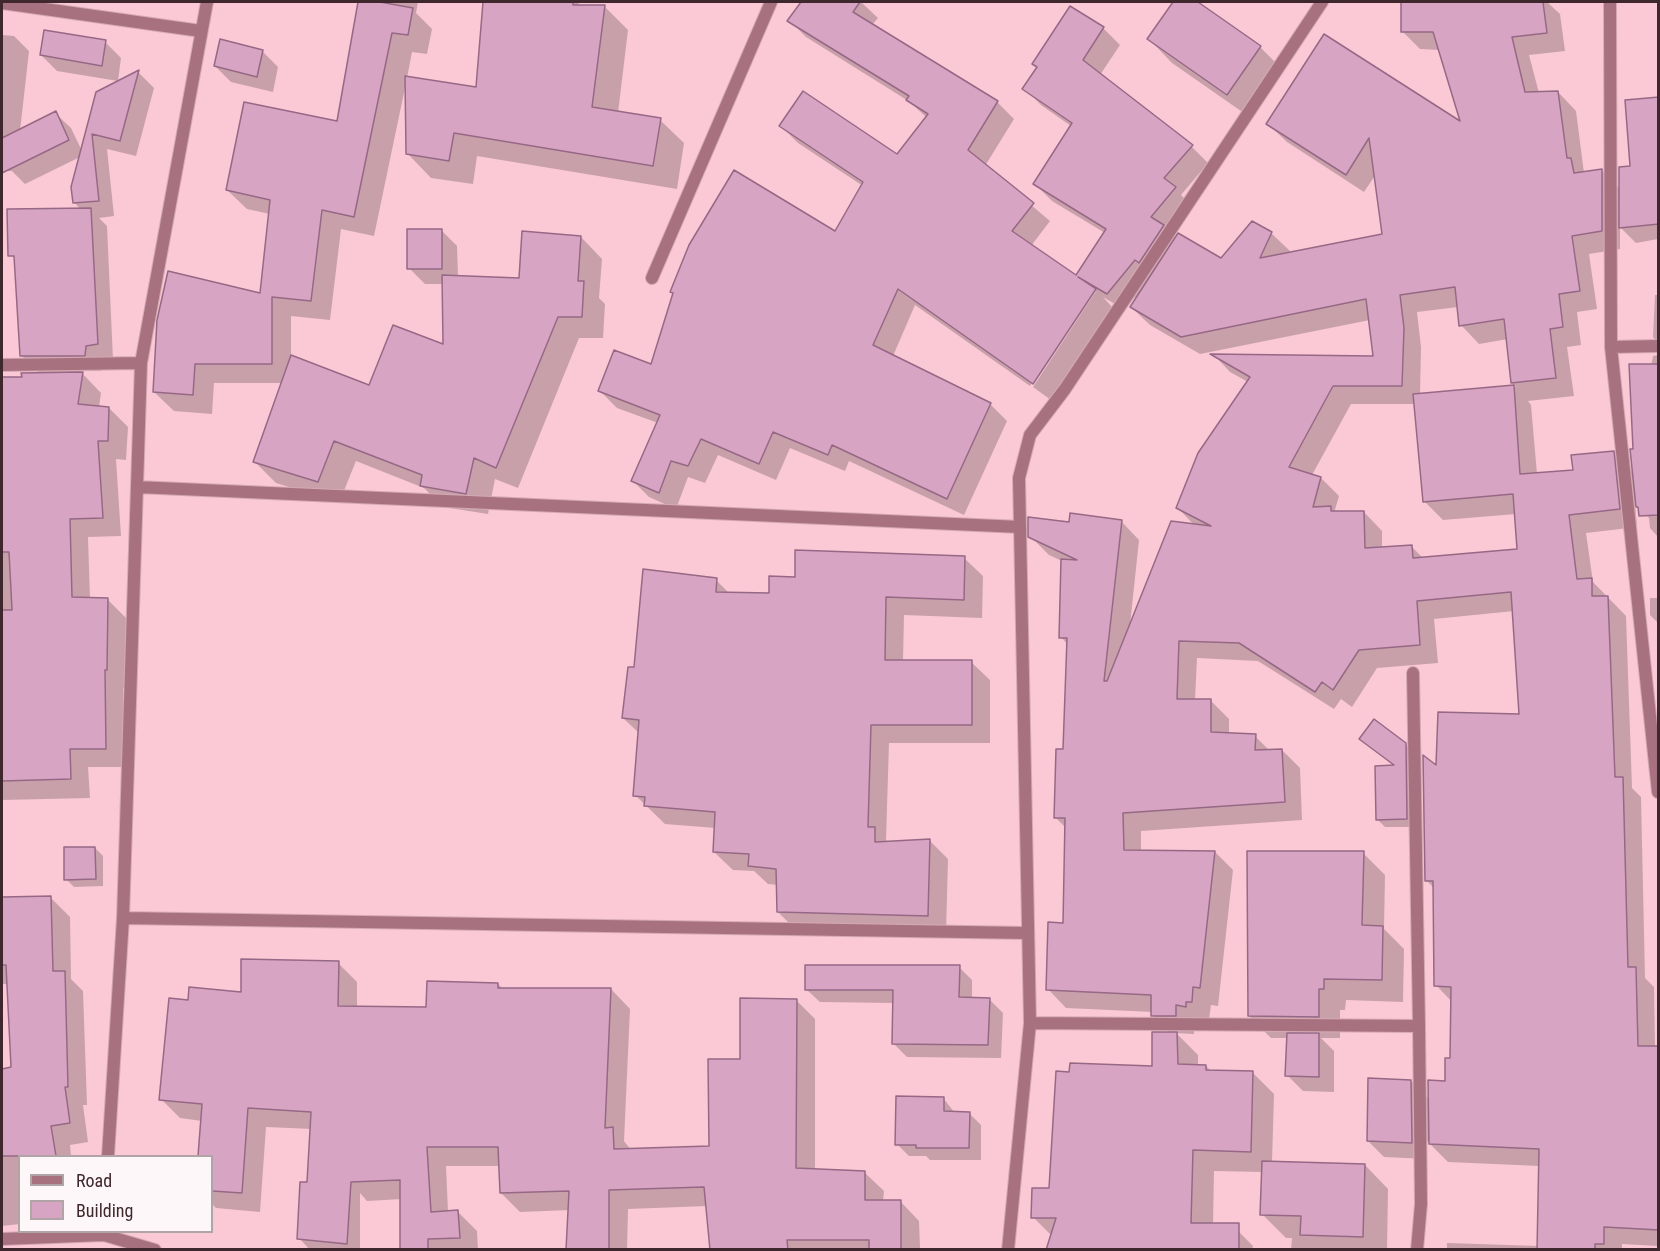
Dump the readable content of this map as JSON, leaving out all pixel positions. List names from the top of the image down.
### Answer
{
  "legend": ["Road", "Building"]
}
